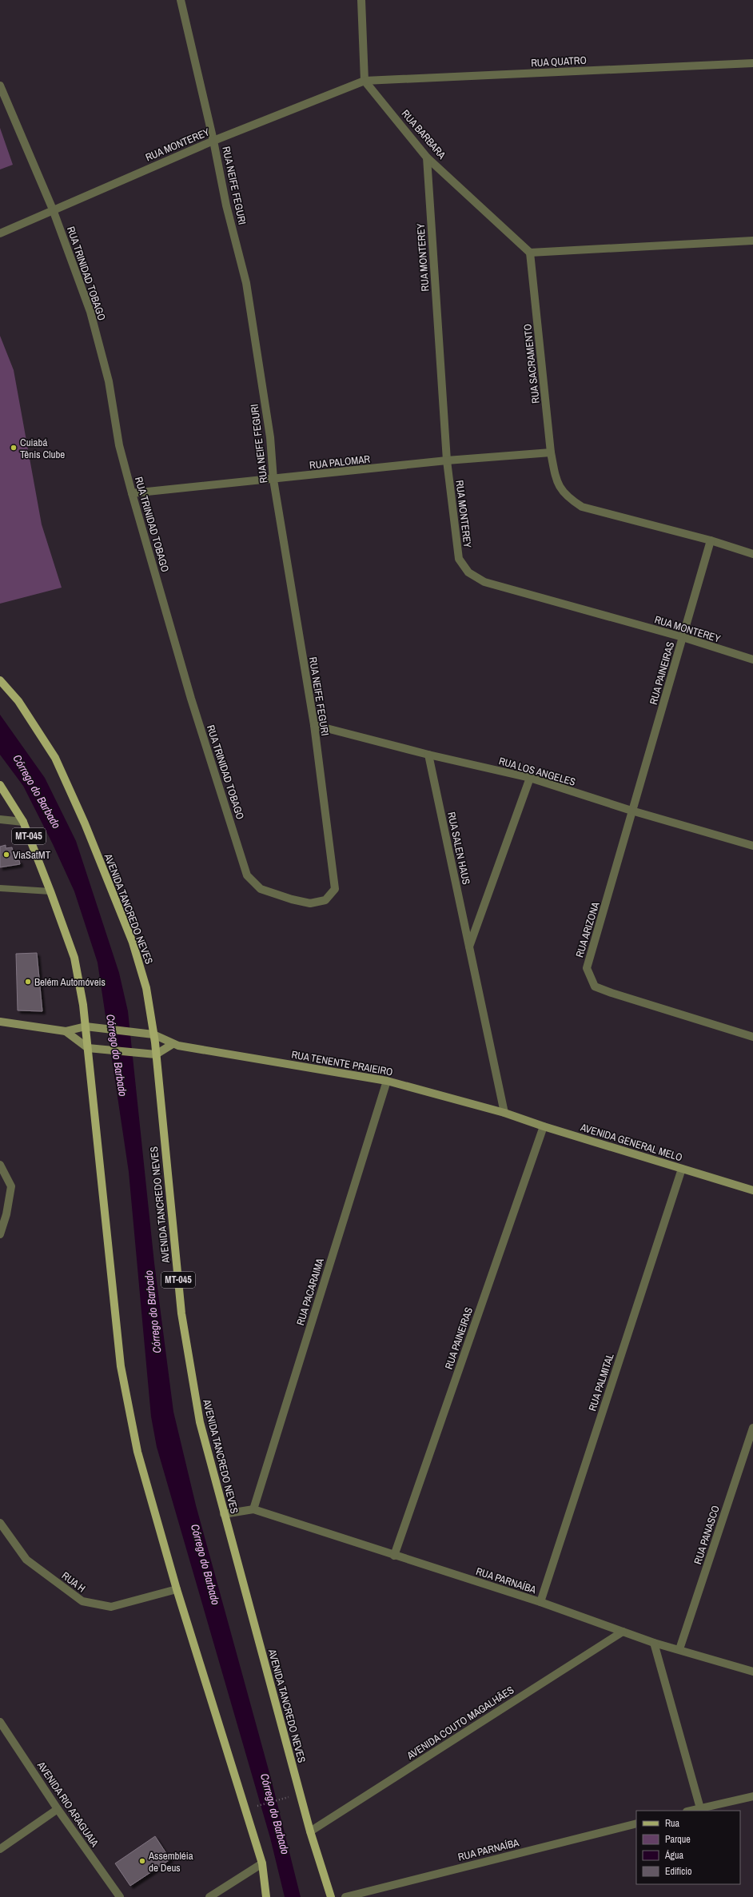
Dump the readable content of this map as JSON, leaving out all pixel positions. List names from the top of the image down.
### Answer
{
  "streets": {
    "main road": [
      "MT-045",
      "AVENIDA TANCREDO NEVES",
      "RUA TENENTE PRAIEIRO",
      "AVENIDA GENERAL MELO"
    ],
    "street": [
      "RUA QUATRO",
      "RUA BARBARA",
      "RUA MONTEREY",
      "RUA NEIFE FEGURI",
      "RUA TRINIDAD TOBAGO",
      "RUA SACRAMENTO",
      "RUA PALOMAR",
      "RUA PAINEIRAS",
      "RUA LOS ANGELES",
      "RUA SALEN HAUS",
      "RUA ARIZONA",
      "RUA PACARAIMA",
      "RUA PALMITAL",
      "RUA PANASCO",
      "RUA PARNAÍBA",
      "RUA H",
      "AVENIDA COUTO MAGALHÃES",
      "AVENIDA RIO ARAGUAIA"
    ]
  },
  "crossings": [
    ["RUA QUATRO", "RUA BARBARA"],
    ["RUA QUATRO", "RUA MONTEREY"],
    ["RUA BARBARA", "RUA MONTEREY"],
    ["RUA BARBARA", "RUA SACRAMENTO"],
    ["RUA MONTEREY", "RUA NEIFE FEGURI"],
    ["RUA MONTEREY", "RUA TRINIDAD TOBAGO"],
    ["RUA MONTEREY", "RUA PALOMAR"],
    ["RUA MONTEREY", "RUA PAINEIRAS"],
    ["RUA NEIFE FEGURI", "RUA TRINIDAD TOBAGO"],
    ["RUA NEIFE FEGURI", "RUA PALOMAR"],
    ["RUA NEIFE FEGURI", "RUA LOS ANGELES"],
    ["RUA TRINIDAD TOBAGO", "RUA PALOMAR"],
    ["RUA SACRAMENTO", "RUA PALOMAR"],
    ["RUA SACRAMENTO", "RUA PAINEIRAS"],
    ["RUA PAINEIRAS", "RUA LOS ANGELES"],
    ["RUA PAINEIRAS", "RUA ARIZONA"],
    ["RUA PAINEIRAS", "AVENIDA GENERAL MELO"],
    ["RUA PAINEIRAS", "RUA PARNAÍBA"],
    ["RUA LOS ANGELES", "RUA SALEN HAUS"],
    ["RUA LOS ANGELES", "RUA ARIZONA"],
    ["MT-045", "RUA TENENTE PRAIEIRO"],
    ["MT-045", "RUA H"],
    ["RUA SALEN HAUS", "RUA TENENTE PRAIEIRO"],
    ["RUA SALEN HAUS", "AVENIDA GENERAL MELO"],
    ["AVENIDA TANCREDO NEVES", "RUA TENENTE PRAIEIRO"],
    ["AVENIDA TANCREDO NEVES", "AVENIDA COUTO MAGALHÃES"],
    ["RUA TENENTE PRAIEIRO", "AVENIDA GENERAL MELO"],
    ["RUA TENENTE PRAIEIRO", "RUA PACARAIMA"],
    ["AVENIDA GENERAL MELO", "RUA PALMITAL"],
    ["RUA PACARAIMA", "RUA PARNAÍBA"],
    ["RUA PALMITAL", "RUA PARNAÍBA"],
    ["RUA PANASCO", "RUA PARNAÍBA"],
    ["RUA PARNAÍBA", "AVENIDA COUTO MAGALHÃES"]
  ],
  "water": ["Córrego do Barbado"],
  "places": [
    "Cuiabá Tênis Clube",
    "ViaSatMT",
    "Belém Automóveis",
    "Assembléia de Deus"
  ],
  "legend": [
    "Rua",
    "Parque",
    "Água",
    "Edifício"
  ]
}
